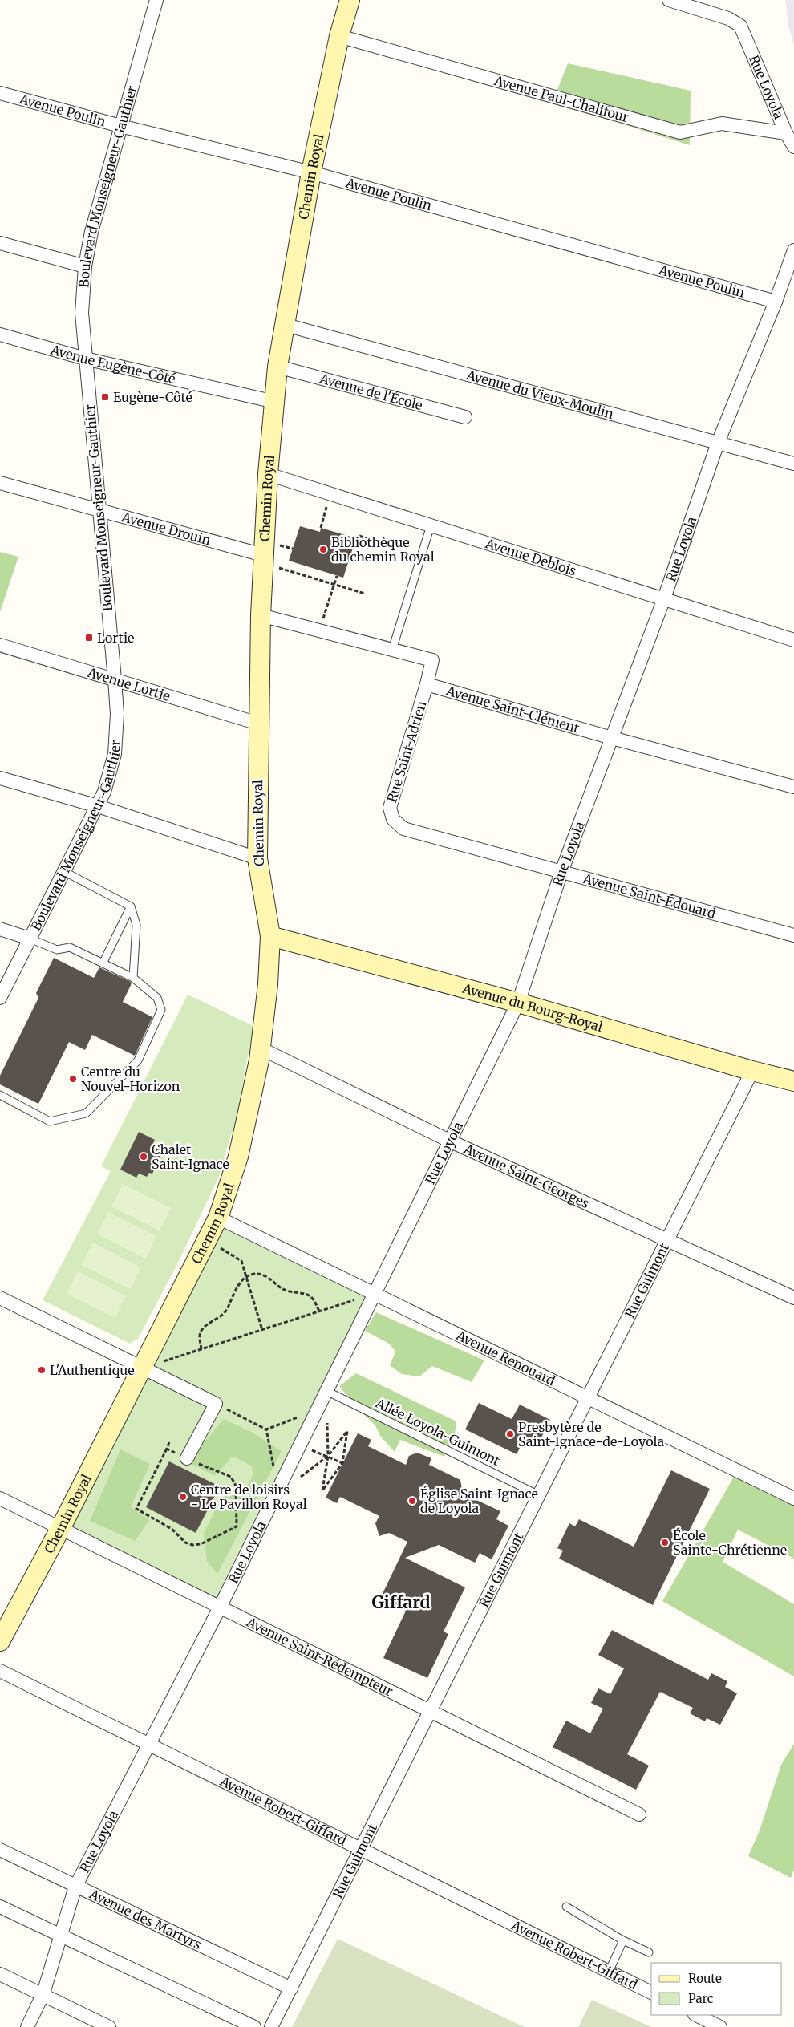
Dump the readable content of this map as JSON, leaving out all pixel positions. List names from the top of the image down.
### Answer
{
  "streets": {
    "main road": ["Chemin Royal", "Avenue du Bourg-Royal"],
    "street": [
      "Rue Loyola",
      "Avenue Paul-Chalifour",
      "Avenue Poulin",
      "Boulevard Monseigneur-Gauthier",
      "Avenue Eugène-Côté",
      "Avenue de l'École",
      "Avenue du Vieux-Moulin",
      "Avenue Drouin",
      "Avenue Deblois",
      "Avenue Lortie",
      "Avenue Saint-Clément",
      "Rue Saint-Adrien",
      "Avenue Saint-Édouard",
      "Avenue Saint-Georges",
      "Rue Guimont",
      "Avenue Renouard",
      "Avenue Saint-Rédempteur",
      "Avenue Robert-Giffard",
      "Avenue des Martyrs"
    ],
    "lane": ["Allée Loyola-Guimont"]
  },
  "crossings": [
    ["Rue Loyola", "Avenue Paul-Chalifour"],
    ["Rue Loyola", "Avenue Poulin"],
    ["Rue Loyola", "Avenue du Vieux-Moulin"],
    ["Rue Loyola", "Avenue Deblois"],
    ["Rue Loyola", "Avenue Saint-Clément"],
    ["Rue Loyola", "Avenue Saint-Édouard"],
    ["Rue Loyola", "Avenue du Bourg-Royal"],
    ["Rue Loyola", "Avenue Saint-Georges"],
    ["Rue Loyola", "Avenue Renouard"],
    ["Rue Loyola", "Allée Loyola-Guimont"],
    ["Rue Loyola", "Avenue Saint-Rédempteur"],
    ["Rue Loyola", "Avenue Robert-Giffard"],
    ["Rue Loyola", "Avenue des Martyrs"],
    ["Avenue Paul-Chalifour", "Chemin Royal"],
    ["Avenue Poulin", "Chemin Royal"],
    ["Avenue Poulin", "Boulevard Monseigneur-Gauthier"],
    ["Chemin Royal", "Avenue Eugène-Côté"],
    ["Chemin Royal", "Avenue de l'École"],
    ["Chemin Royal", "Avenue du Vieux-Moulin"],
    ["Chemin Royal", "Avenue Drouin"],
    ["Chemin Royal", "Avenue Deblois"],
    ["Chemin Royal", "Avenue Lortie"],
    ["Chemin Royal", "Avenue du Bourg-Royal"],
    ["Chemin Royal", "Avenue Saint-Georges"],
    ["Chemin Royal", "Avenue Renouard"],
    ["Chemin Royal", "Avenue Saint-Rédempteur"],
    ["Boulevard Monseigneur-Gauthier", "Avenue Eugène-Côté"],
    ["Boulevard Monseigneur-Gauthier", "Avenue Drouin"],
    ["Boulevard Monseigneur-Gauthier", "Avenue Lortie"],
    ["Avenue Saint-Clément", "Rue Saint-Adrien"],
    ["Rue Saint-Adrien", "Avenue Saint-Édouard"],
    ["Avenue du Bourg-Royal", "Rue Guimont"],
    ["Avenue Saint-Georges", "Rue Guimont"],
    ["Rue Guimont", "Avenue Renouard"],
    ["Rue Guimont", "Allée Loyola-Guimont"],
    ["Rue Guimont", "Avenue Saint-Rédempteur"],
    ["Rue Guimont", "Avenue Robert-Giffard"],
    ["Rue Guimont", "Avenue des Martyrs"]
  ],
  "districts": ["Giffard"],
  "places": {
    "transit": ["Eugène-Côté", "Lortie"],
    "other": [
      "Bibliothèque du chemin Royal",
      "Centre du Nouvel-Horizon",
      "Chalet Saint-Ignace",
      "L'Authentique",
      "Presbytère de Saint-Ignace-de-Loyola",
      "Centre de loisirs - Le Pavillon Royal",
      "Église Saint-Ignace de Loyola",
      "École Sainte-Chrétienne"
    ]
  },
  "legend": ["Route", "Parc"]
}
